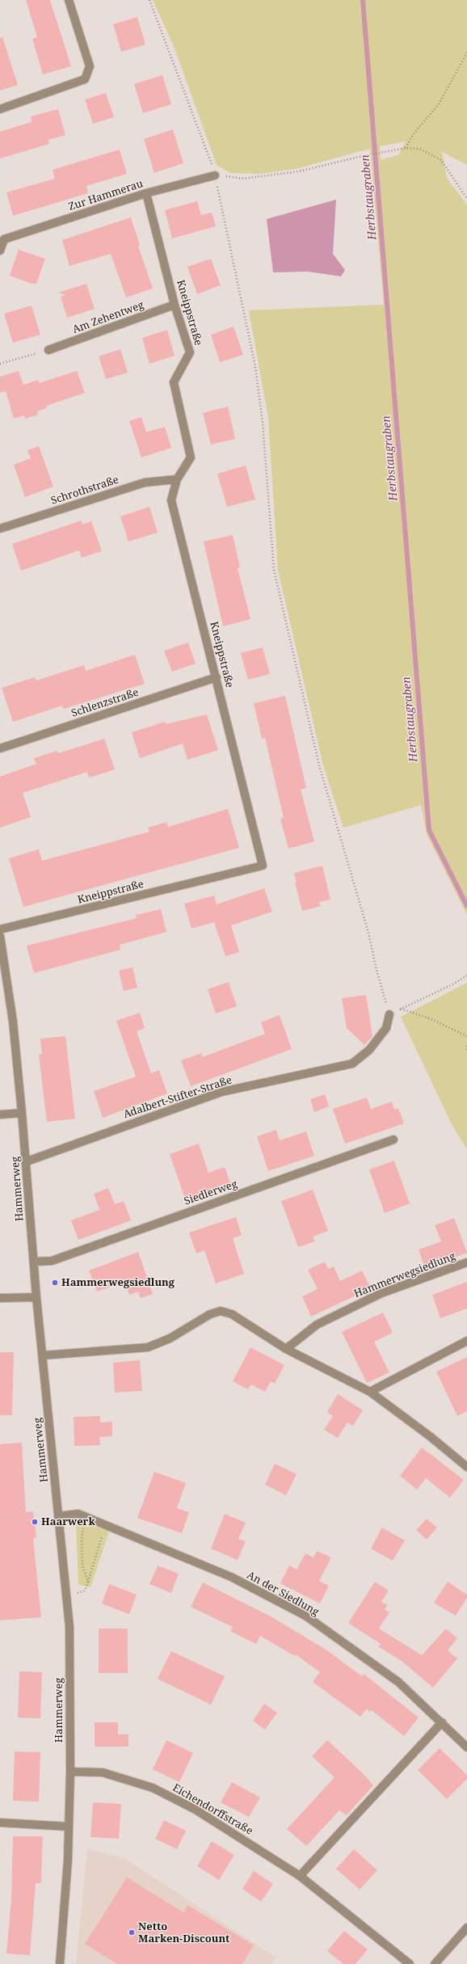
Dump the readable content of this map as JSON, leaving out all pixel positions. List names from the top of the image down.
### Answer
{
  "streets": {
    "street": [
      "Zur Hammerau",
      "Kneippstraße",
      "Am Zehentweg",
      "Schrothstraße",
      "Schlenzstraße",
      "Adalbert-Stifter-Straße",
      "Hammerweg",
      "Siedlerweg",
      "Hammerwegsiedlung",
      "An der Siedlung",
      "Eichendorffstraße"
    ]
  },
  "crossings": [
    ["Zur Hammerau", "Kneippstraße"],
    ["Kneippstraße", "Am Zehentweg"],
    ["Kneippstraße", "Schrothstraße"],
    ["Kneippstraße", "Schlenzstraße"],
    ["Adalbert-Stifter-Straße", "Hammerweg"],
    ["Hammerweg", "Siedlerweg"],
    ["Hammerweg", "An der Siedlung"],
    ["Hammerweg", "Eichendorffstraße"]
  ],
  "water": ["Herbstaugraben"],
  "places": ["Hammerwegsiedlung", "Haarwerk", "Netto Marken-Discount"]
}
